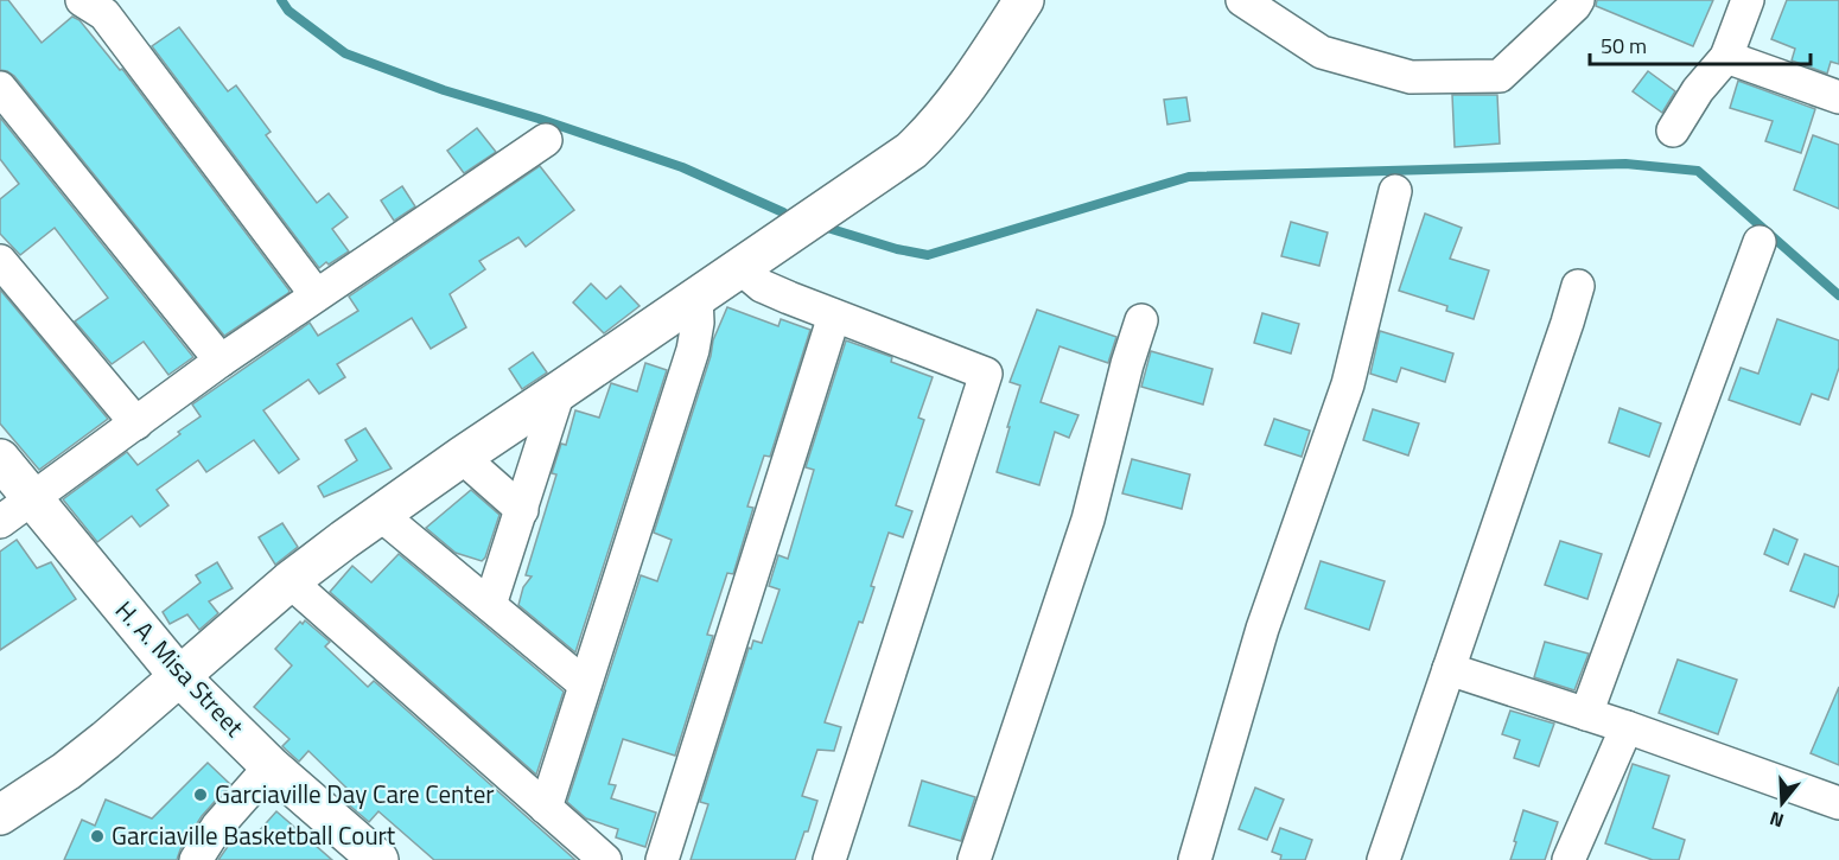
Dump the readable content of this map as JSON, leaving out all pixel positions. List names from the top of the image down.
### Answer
{
  "streets": {
    "street": ["H. A. Misa Street"]
  },
  "places": ["Garciaville Day Care Center", "Garciaville Basketball Court"],
  "scale_bar": "50 m",
  "north": "bottom"
}
